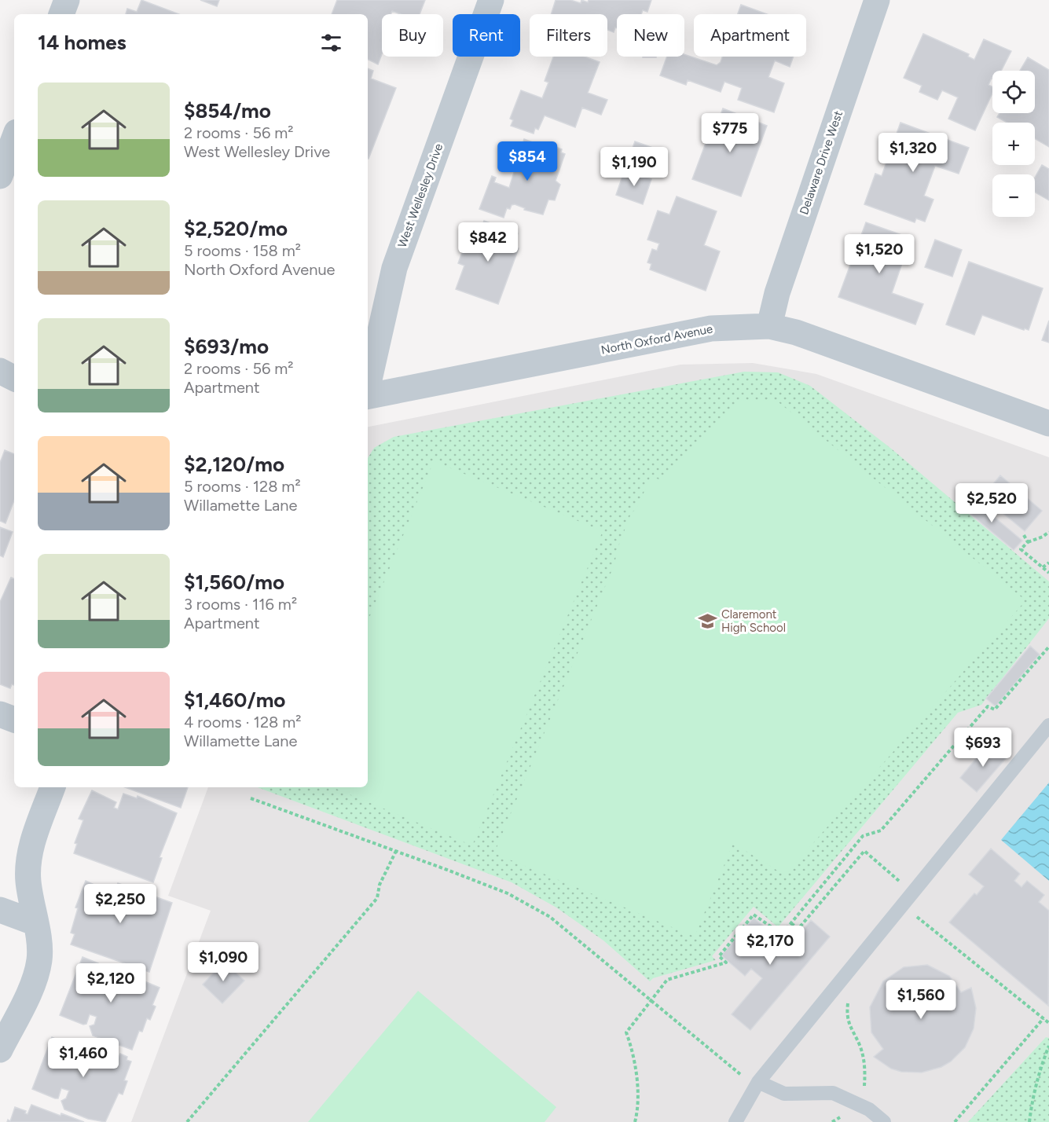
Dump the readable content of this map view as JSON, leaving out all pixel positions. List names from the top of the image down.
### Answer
{
  "streets": {
    "street": ["Delaware Drive West", "West Wellesley Drive", "North Oxford Avenue"]
  },
  "crossings": [
    ["Delaware Drive West", "North Oxford Avenue"]
  ],
  "places": {
    "school or university": ["Claremont High School"]
  },
  "page": {
    "chip": [
      "Buy",
      "Rent",
      "Filters",
      "New",
      "Apartment"
    ],
    "heading": "14 homes",
    "map_buttons": ["+", "−"],
    "list": [
      {
        "name": "$854/mo",
        "note": "2 rooms · 56 m² · West Wellesley Drive"
      },
      {
        "name": "$2,520/mo",
        "note": "5 rooms · 158 m² · North Oxford Avenue"
      },
      {
        "name": "$693/mo",
        "note": "2 rooms · 56 m² · Apartment"
      },
      {
        "name": "$2,120/mo",
        "note": "5 rooms · 128 m² · Willamette Lane"
      },
      {
        "name": "$1,560/mo",
        "note": "3 rooms · 116 m² · Apartment"
      },
      {
        "name": "$1,460/mo",
        "note": "4 rooms · 128 m² · Willamette Lane"
      }
    ],
    "price": [
      "$775",
      "$1,320",
      "$854",
      "$1,190",
      "$842",
      "$1,520",
      "$2,520",
      "$693",
      "$2,250",
      "$2,170",
      "$1,090",
      "$2,120",
      "$1,560",
      "$1,460"
    ]
  }
}
